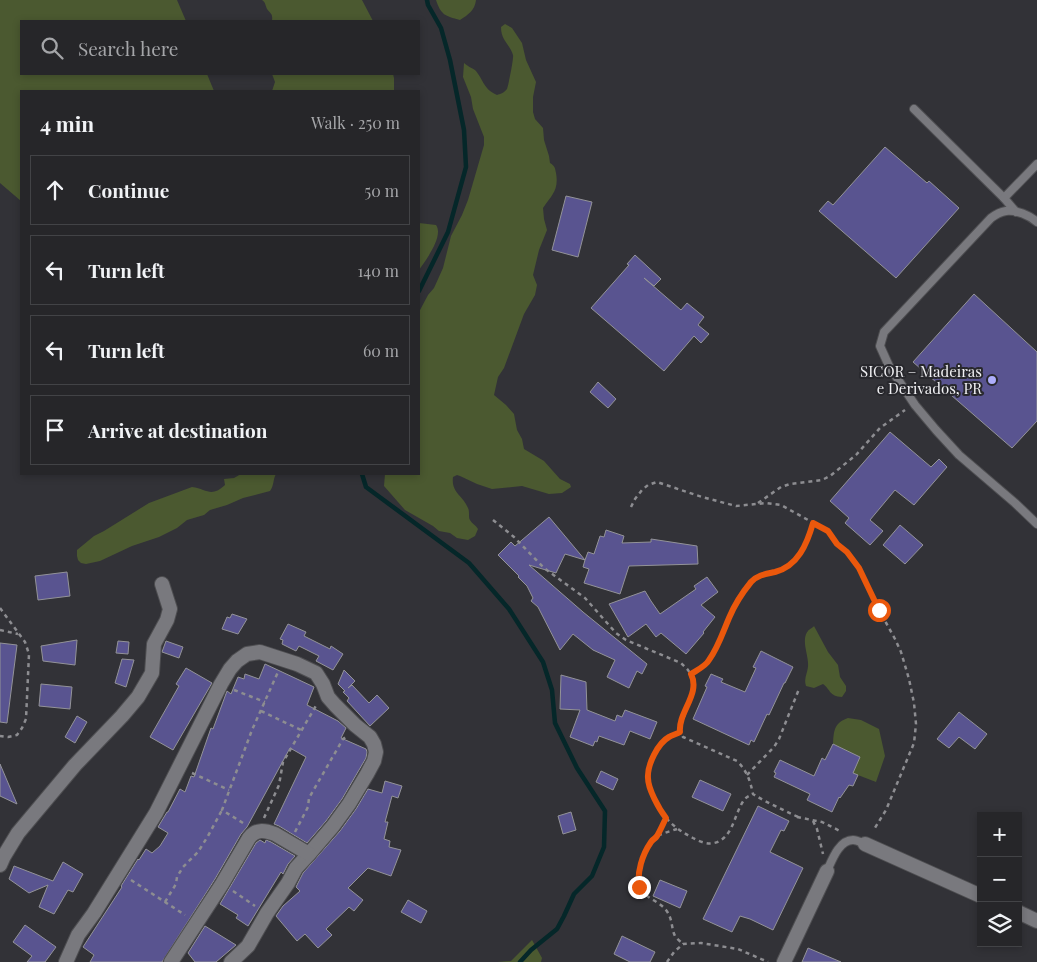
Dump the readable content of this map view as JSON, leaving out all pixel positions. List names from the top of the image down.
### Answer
{
  "places": ["SICOR – Madeiras e Derivados, PR"],
  "page": {
    "search": "Search here",
    "heading": ["4 min", "Walk · 250 m"],
    "list": [
      ["Continue", "50 m"],
      ["Turn left", "140 m"],
      ["Turn left", "60 m"],
      "Arrive at destination"
    ],
    "map_buttons": ["+", "−"]
  }
}
